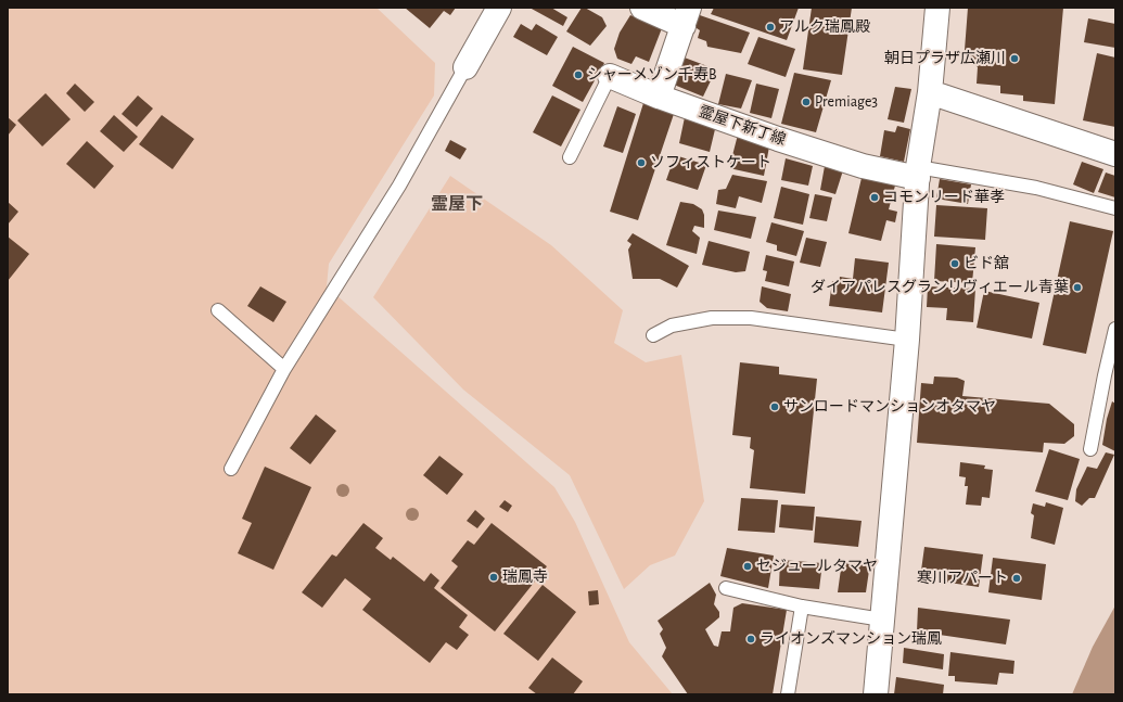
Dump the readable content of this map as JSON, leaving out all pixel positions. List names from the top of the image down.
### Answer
{
  "streets": {
    "street": ["霊屋下新丁線"]
  },
  "districts": ["霊屋下"],
  "places": [
    "アルク瑞鳳殿",
    "朝日プラザ広瀬川",
    "シャーメゾン千寿B",
    "Premiage3",
    "ソフィストケート",
    "コモンリード華孝",
    "ビド舘",
    "ダイアパレスグランリヴィエール青葉",
    "サンロードマンションオタマヤ",
    "セジュールタマヤ",
    "瑞鳳寺",
    "寒川アパート",
    "ライオンズマンション瑞鳳"
  ]
}
